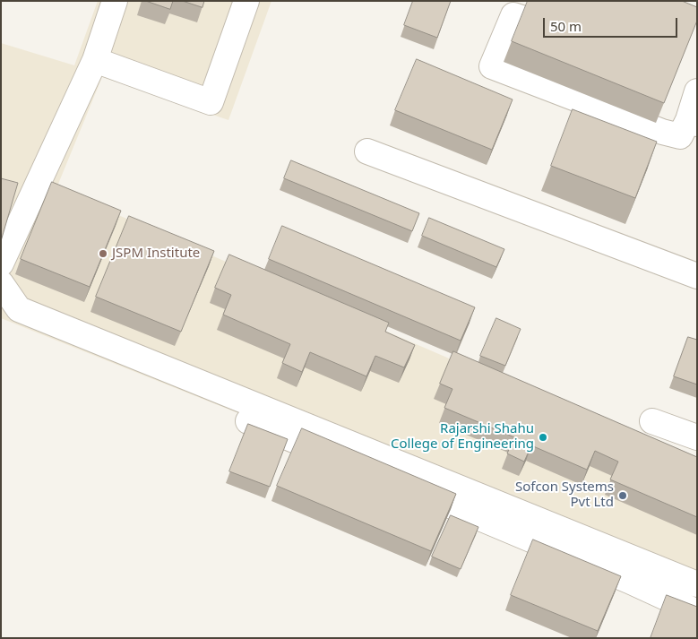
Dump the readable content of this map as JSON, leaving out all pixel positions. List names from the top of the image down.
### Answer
{
  "places": ["JSPM Institute", "Rajarshi Shahu College of Engineering", "Sofcon Systems Pvt Ltd"],
  "scale_bar": "50 m"
}
